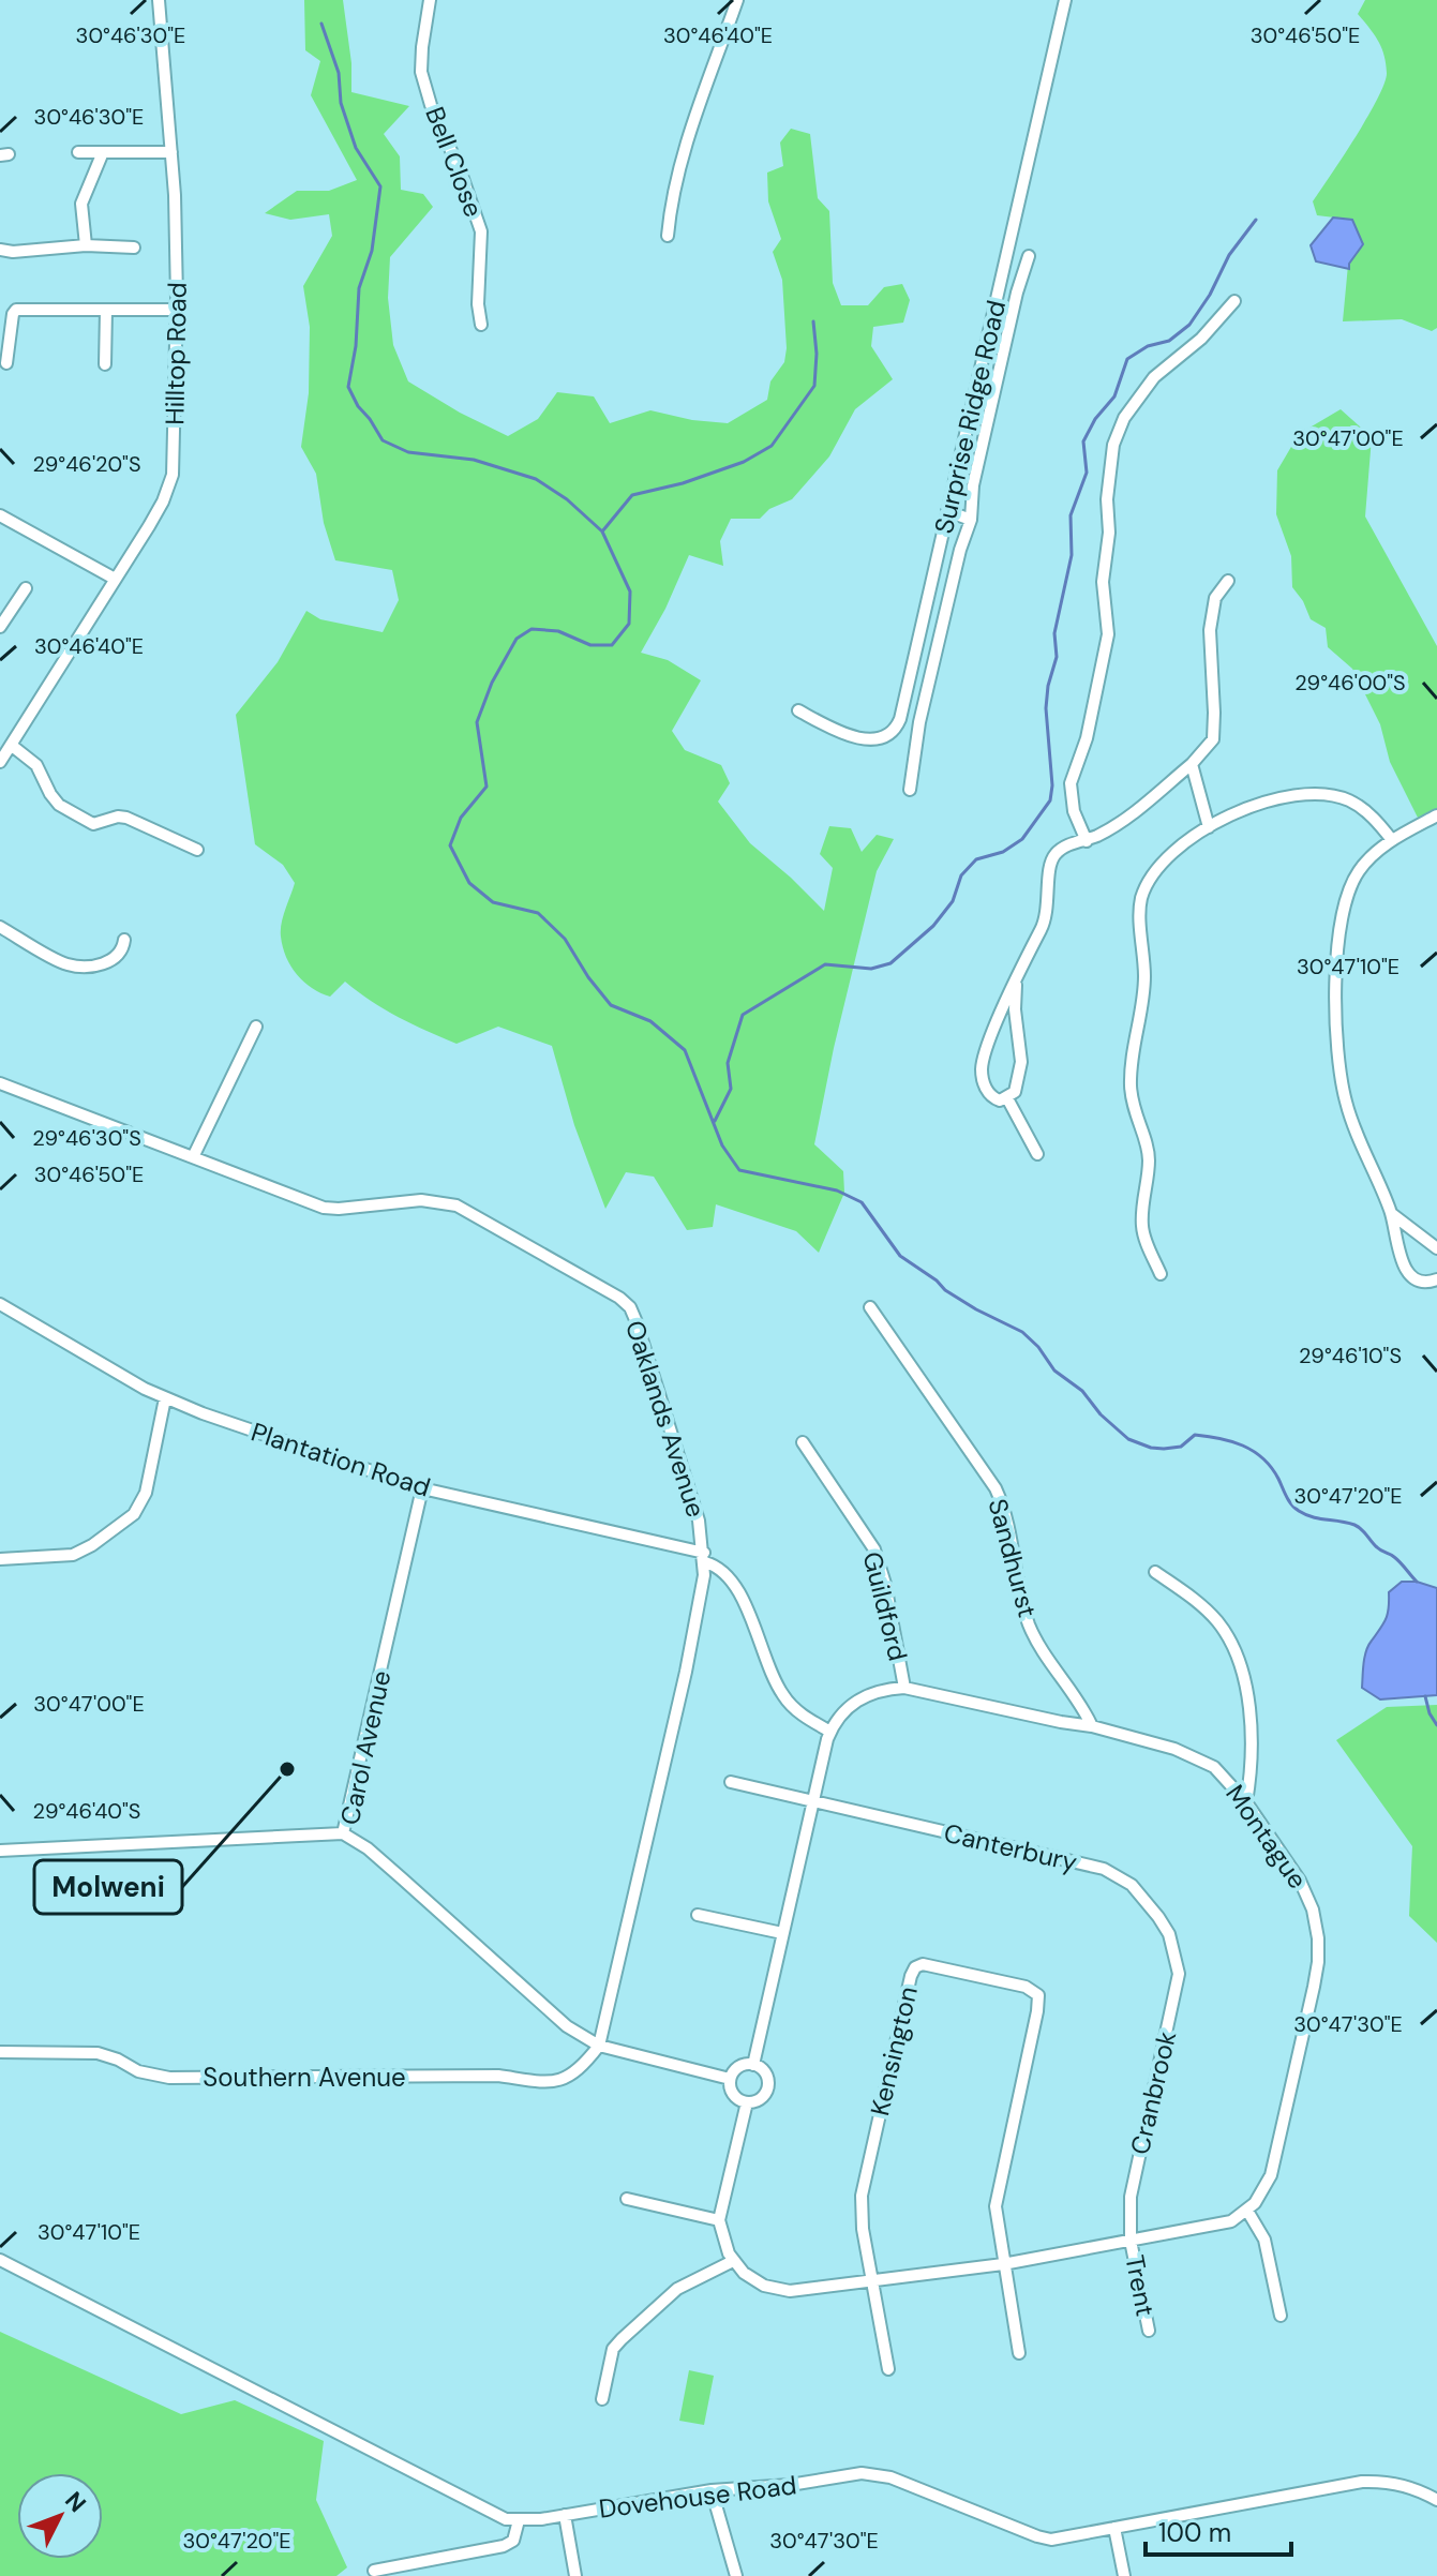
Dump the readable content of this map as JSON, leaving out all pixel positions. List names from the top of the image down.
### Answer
{
  "streets": {
    "street": [
      "Bell Close",
      "Hilltop Road",
      "Surprise Ridge Road",
      "Oaklands Avenue",
      "Plantation Road",
      "Sandhurst",
      "Guildford",
      "Carol Avenue",
      "Montague",
      "Canterbury",
      "Kensington",
      "Southern Avenue",
      "Cranbrook",
      "Trent",
      "Dovehouse Road"
    ]
  },
  "crossings": [
    ["Oaklands Avenue", "Plantation Road"],
    ["Oaklands Avenue", "Carol Avenue"],
    ["Oaklands Avenue", "Southern Avenue"],
    ["Plantation Road", "Carol Avenue"],
    ["Sandhurst", "Montague"],
    ["Guildford", "Montague"],
    ["Carol Avenue", "Montague"],
    ["Carol Avenue", "Southern Avenue"],
    ["Montague", "Canterbury"],
    ["Canterbury", "Cranbrook"],
    ["Cranbrook", "Trent"]
  ],
  "places": ["Molweni"],
  "scale_bar": "100 m",
  "north": "top right",
  "coordinates": [
    "30°46'30\"E",
    "30°46'40\"E",
    "30°46'50\"E",
    "30°47'00\"E",
    "29°46'20\"S",
    "29°46'00\"S",
    "30°47'10\"E",
    "29°46'30\"S",
    "29°46'10\"S",
    "30°47'20\"E",
    "29°46'40\"S",
    "30°47'30\"E"
  ]
}
